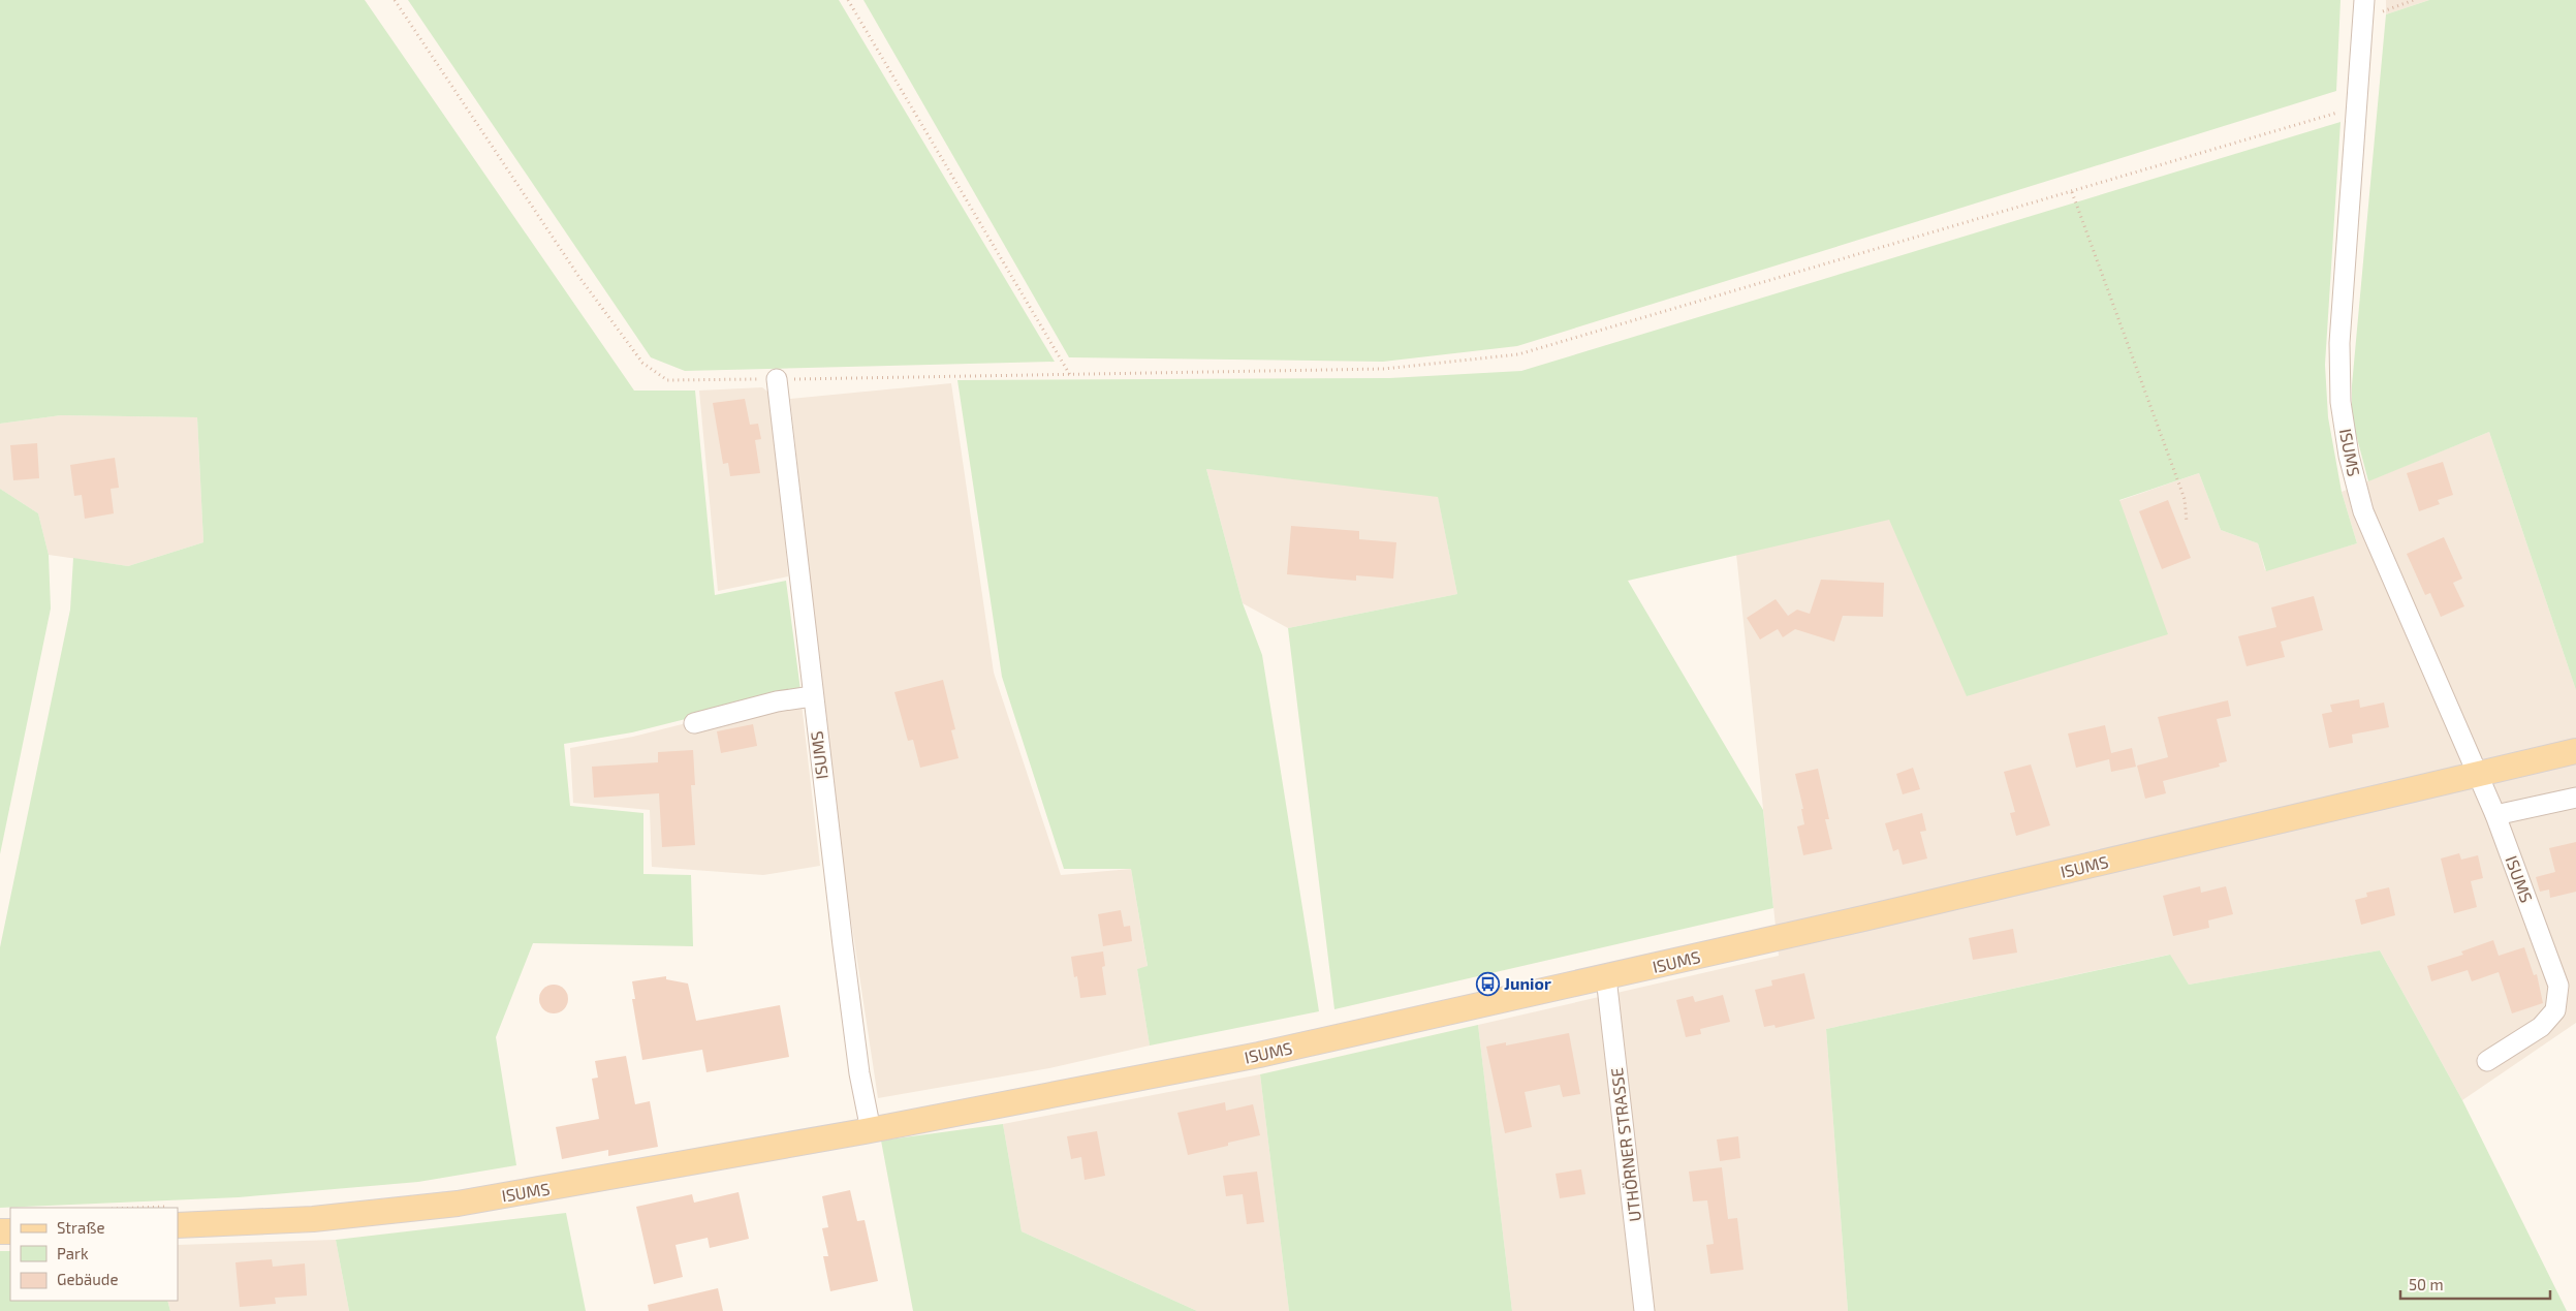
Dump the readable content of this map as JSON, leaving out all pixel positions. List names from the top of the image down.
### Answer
{
  "streets": {
    "main road": ["ISUMS"],
    "street": ["UTHÖRNER STRASSE"]
  },
  "crossings": [
    ["ISUMS", "UTHÖRNER STRASSE"]
  ],
  "places": {
    "bus stop": ["Junior"]
  },
  "legend": ["Straße", "Park", "Gebäude"],
  "scale_bar": "50 m"
}
